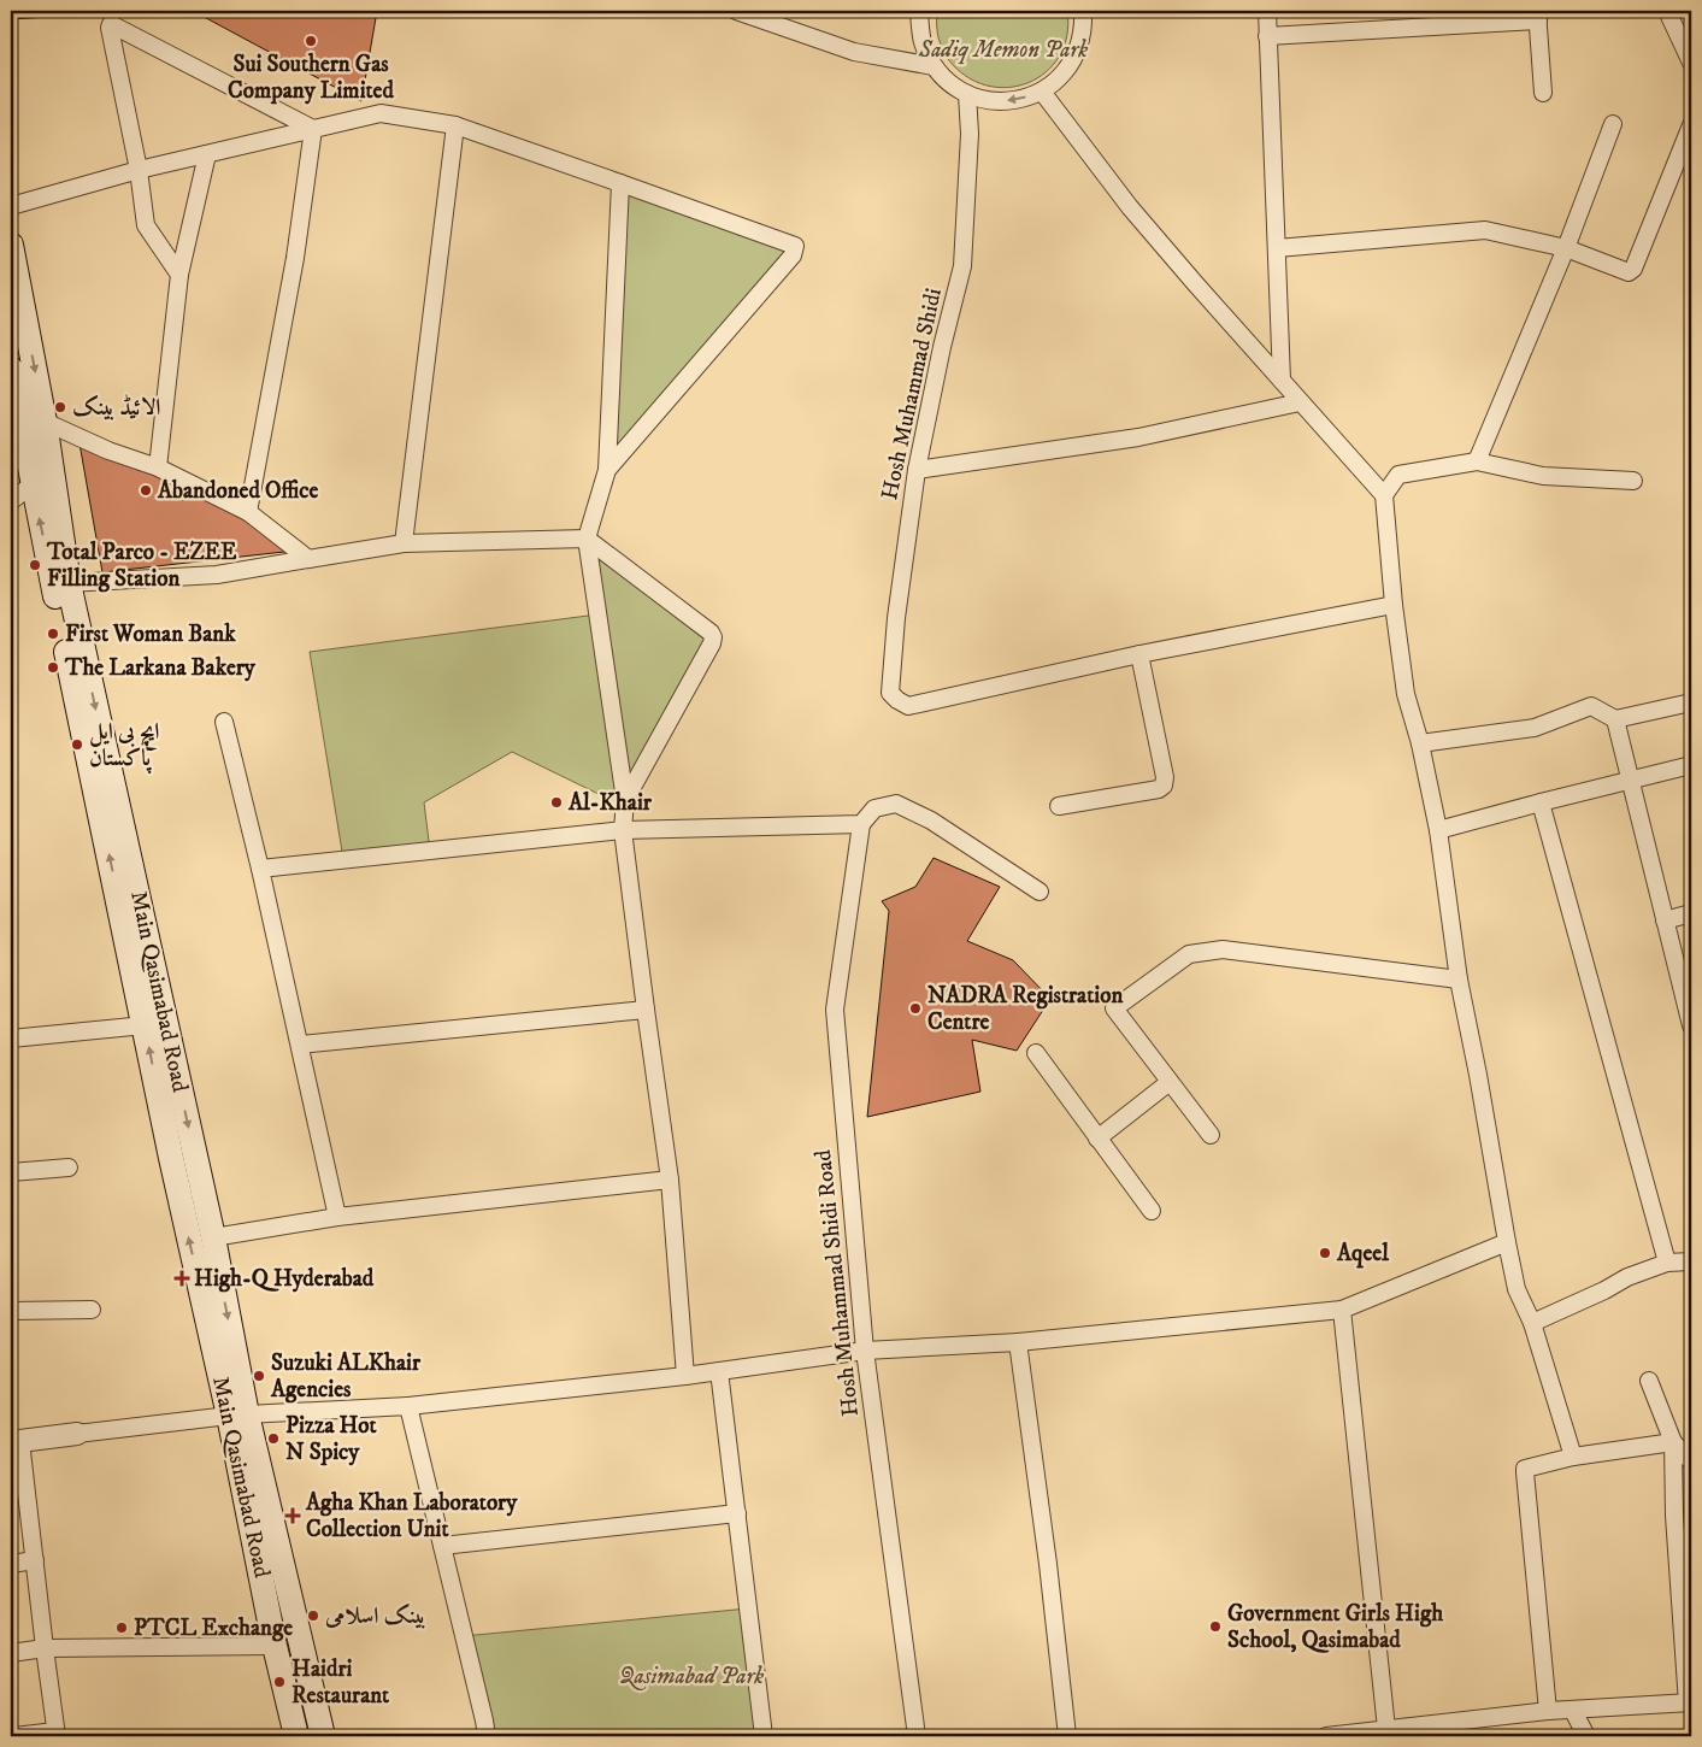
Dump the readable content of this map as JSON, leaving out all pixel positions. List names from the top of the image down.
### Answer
{
  "streets": {
    "main road": ["Main Qasimabad Road"],
    "street": ["Hosh Muhammad Shidi", "Hosh Muhammad Shidi Road"]
  },
  "parks": ["Sadiq Memon Park", "Qasimabad Park"],
  "places": {
    "other": [
      "Sui Southern Gas Company Limited",
      "الائیڈ بینک",
      "Abandoned Office",
      "Total Parco - EZEE Filling Station",
      "First Woman Bank",
      "The Larkana Bakery",
      "ایچ بی ایل پاکستان",
      "Al-Khair",
      "NADRA Registration Centre",
      "Aqeel",
      "Suzuki ALKhair Agencies",
      "Pizza Hot N Spicy",
      "بینک اسلامی",
      "Government Girls High School, Qasimabad",
      "PTCL Exchange",
      "Haidri Restaurant"
    ],
    "health": ["High-Q Hyderabad", "Agha Khan Laboratory Collection Unit"]
  }
}
